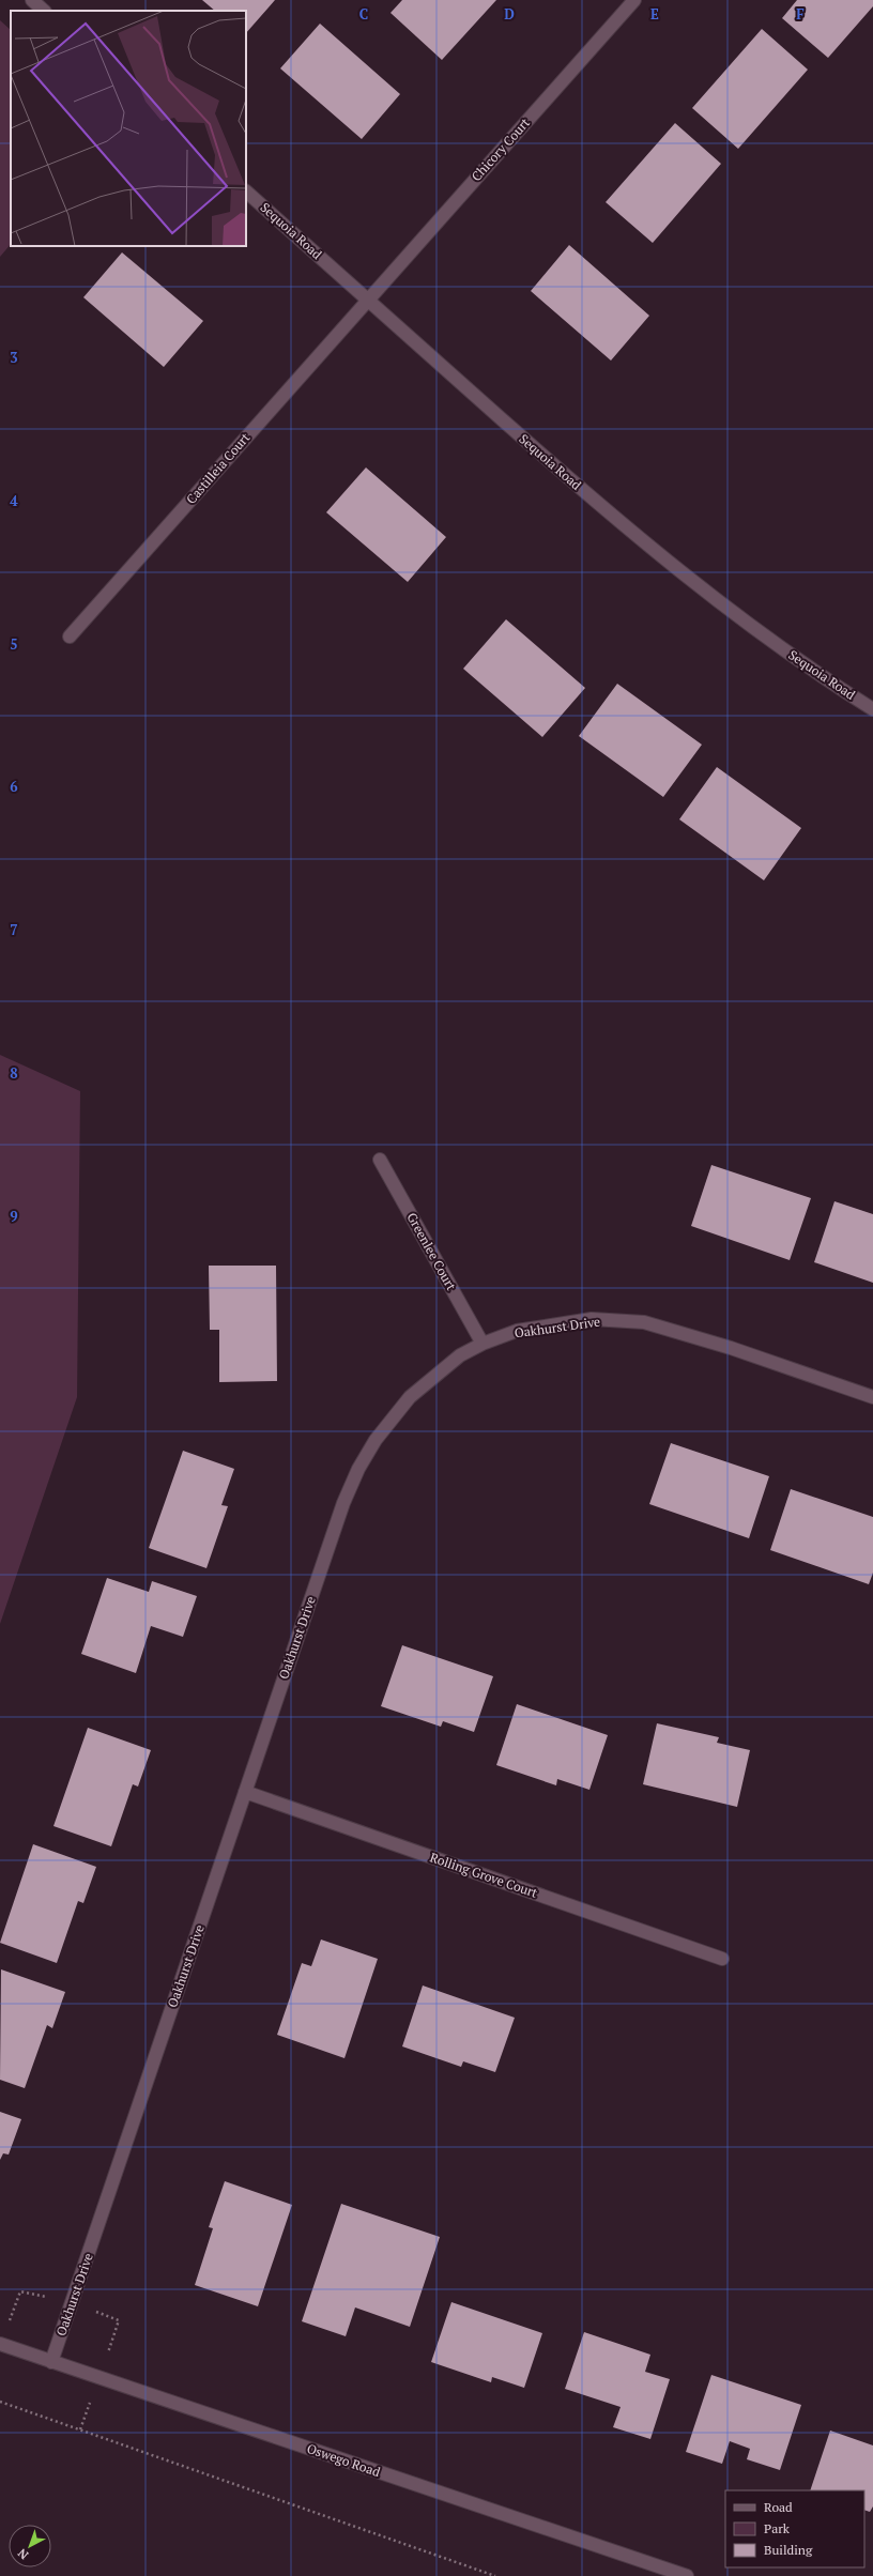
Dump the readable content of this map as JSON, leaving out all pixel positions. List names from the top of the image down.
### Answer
{
  "streets": {
    "street": [
      "Chicory Court",
      "Sequoia Road",
      "Castilleia Court",
      "Greenlee Court",
      "Oakhurst Drive",
      "Rolling Grove Court",
      "Oswego Road"
    ]
  },
  "crossings": [
    ["Chicory Court", "Sequoia Road"],
    ["Chicory Court", "Castilleia Court"],
    ["Sequoia Road", "Castilleia Court"],
    ["Greenlee Court", "Oakhurst Drive"],
    ["Oakhurst Drive", "Rolling Grove Court"],
    ["Oakhurst Drive", "Oswego Road"]
  ],
  "legend": ["Road", "Park", "Building"],
  "north": "bottom left",
  "grid": {
    "columns": [
      "C",
      "D",
      "E",
      "F"
    ],
    "rows": [
      "3",
      "4",
      "5",
      "6",
      "7",
      "8",
      "9"
    ]
  }
}
